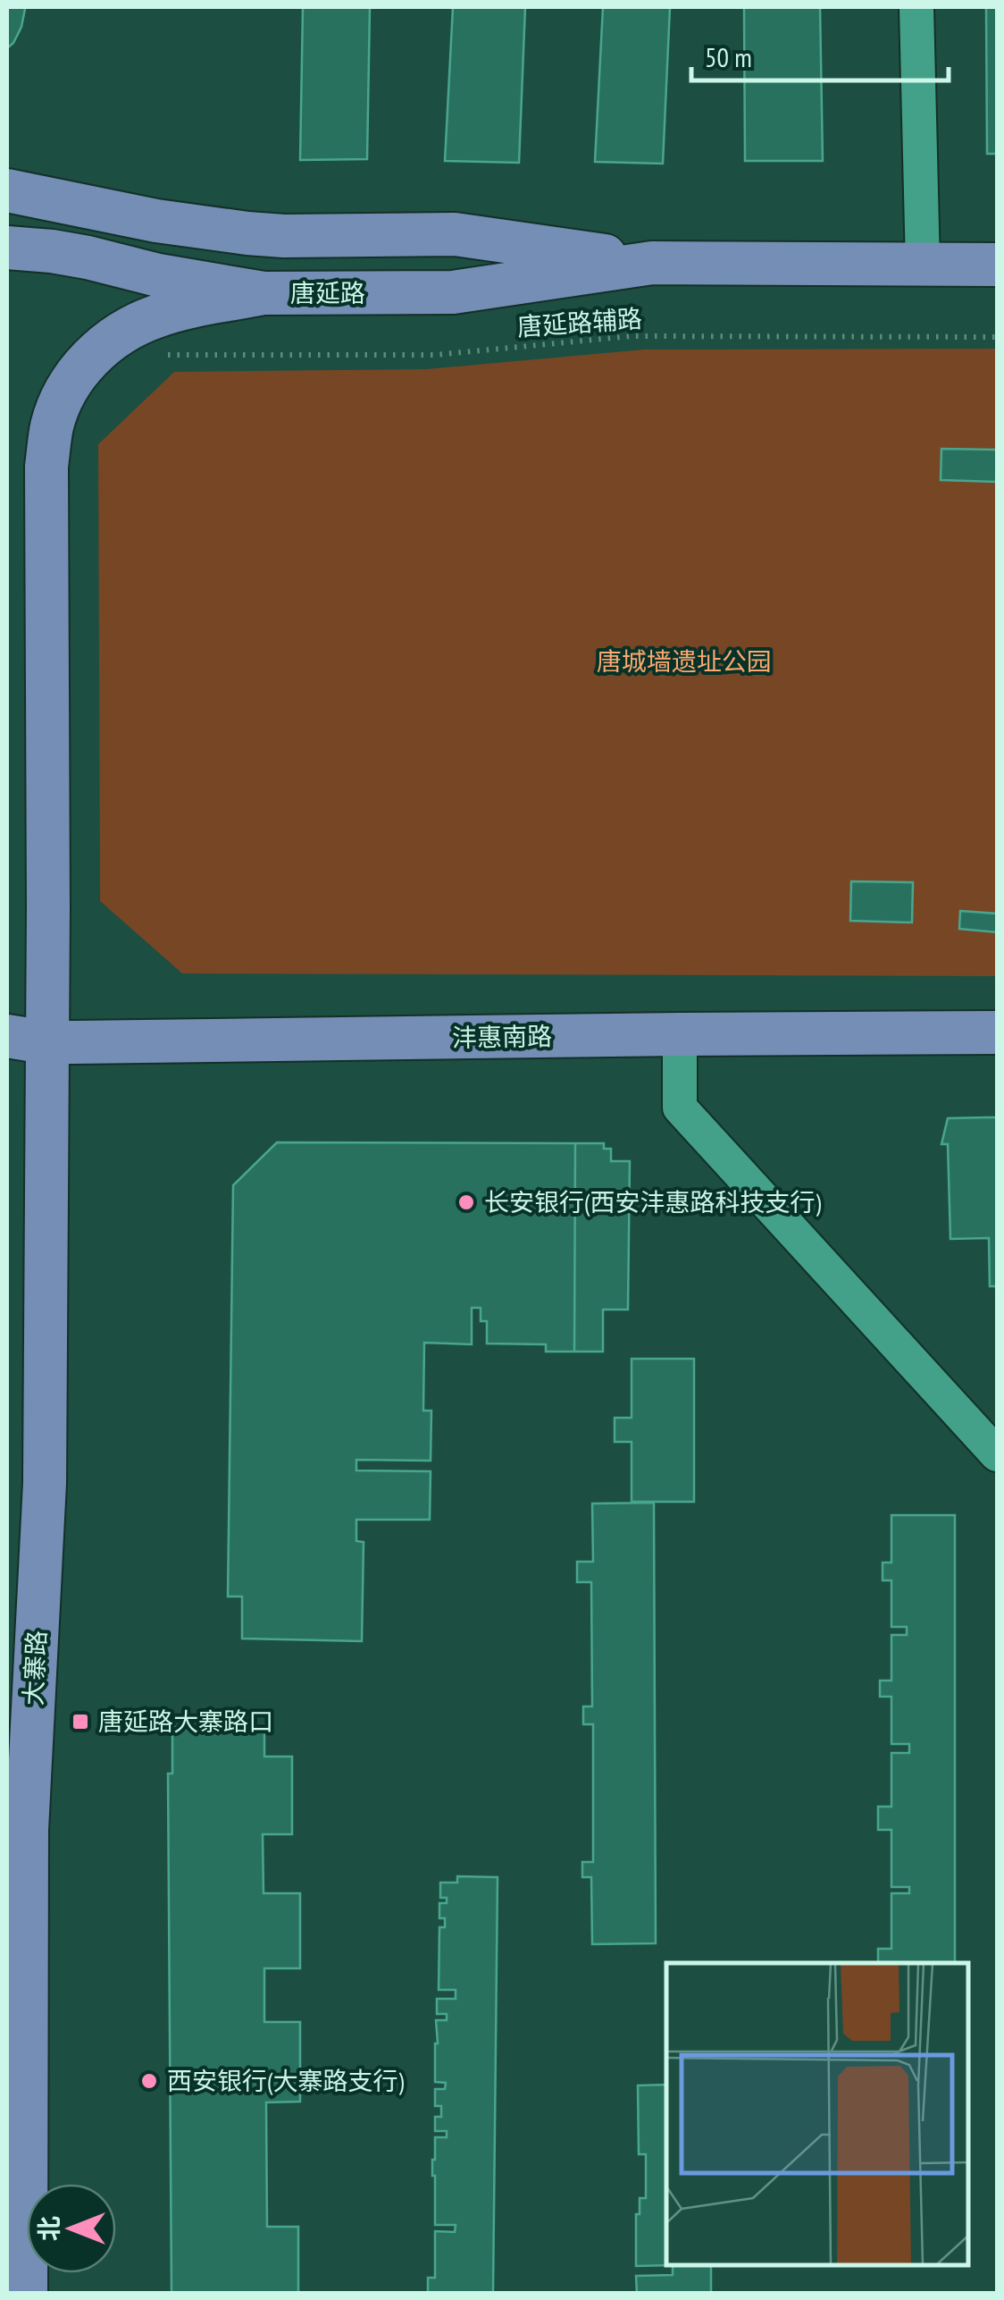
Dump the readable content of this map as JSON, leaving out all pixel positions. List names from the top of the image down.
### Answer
{
  "streets": {
    "main road": ["唐延路", "沣惠南路", "大寨路"],
    "path": ["唐延路辅路"]
  },
  "crossings": [
    ["唐延路", "大寨路"],
    ["沣惠南路", "大寨路"]
  ],
  "parks": ["唐城墙遗址公园"],
  "places": {
    "other": ["长安银行(西安沣惠路科技支行)", "西安银行(大寨路支行)"],
    "transit": ["唐延路大寨路口"]
  },
  "scale_bar": "50 m",
  "north": "left"
}
